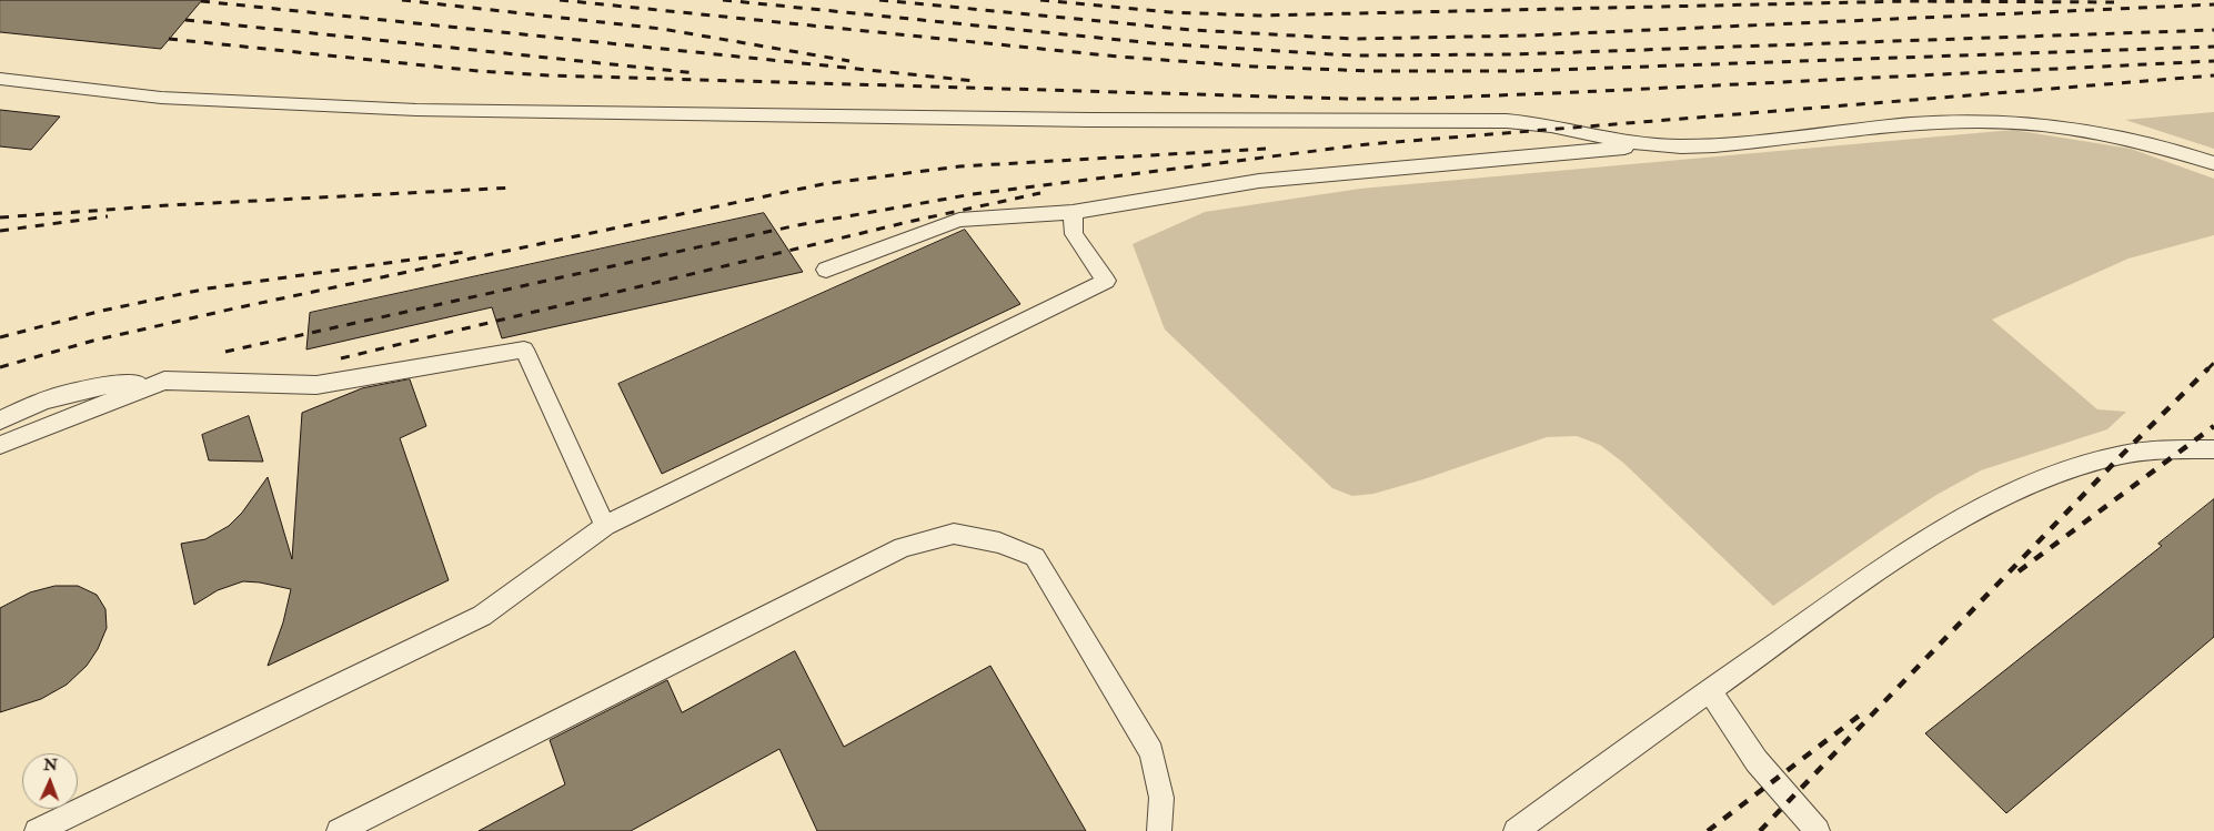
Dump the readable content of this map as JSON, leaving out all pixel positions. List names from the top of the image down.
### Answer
{
  "north": "top"
}
